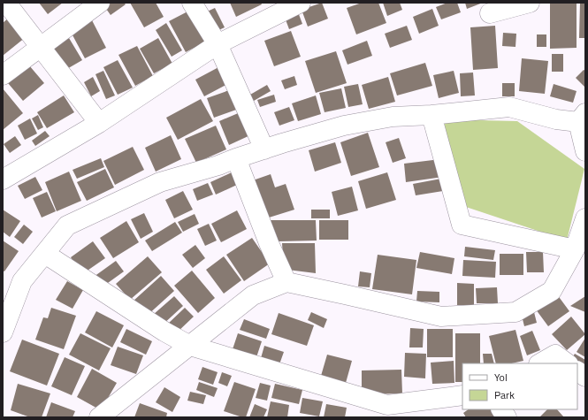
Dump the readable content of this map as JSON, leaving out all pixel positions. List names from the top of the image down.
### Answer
{
  "legend": ["Yol", "Park"]
}
